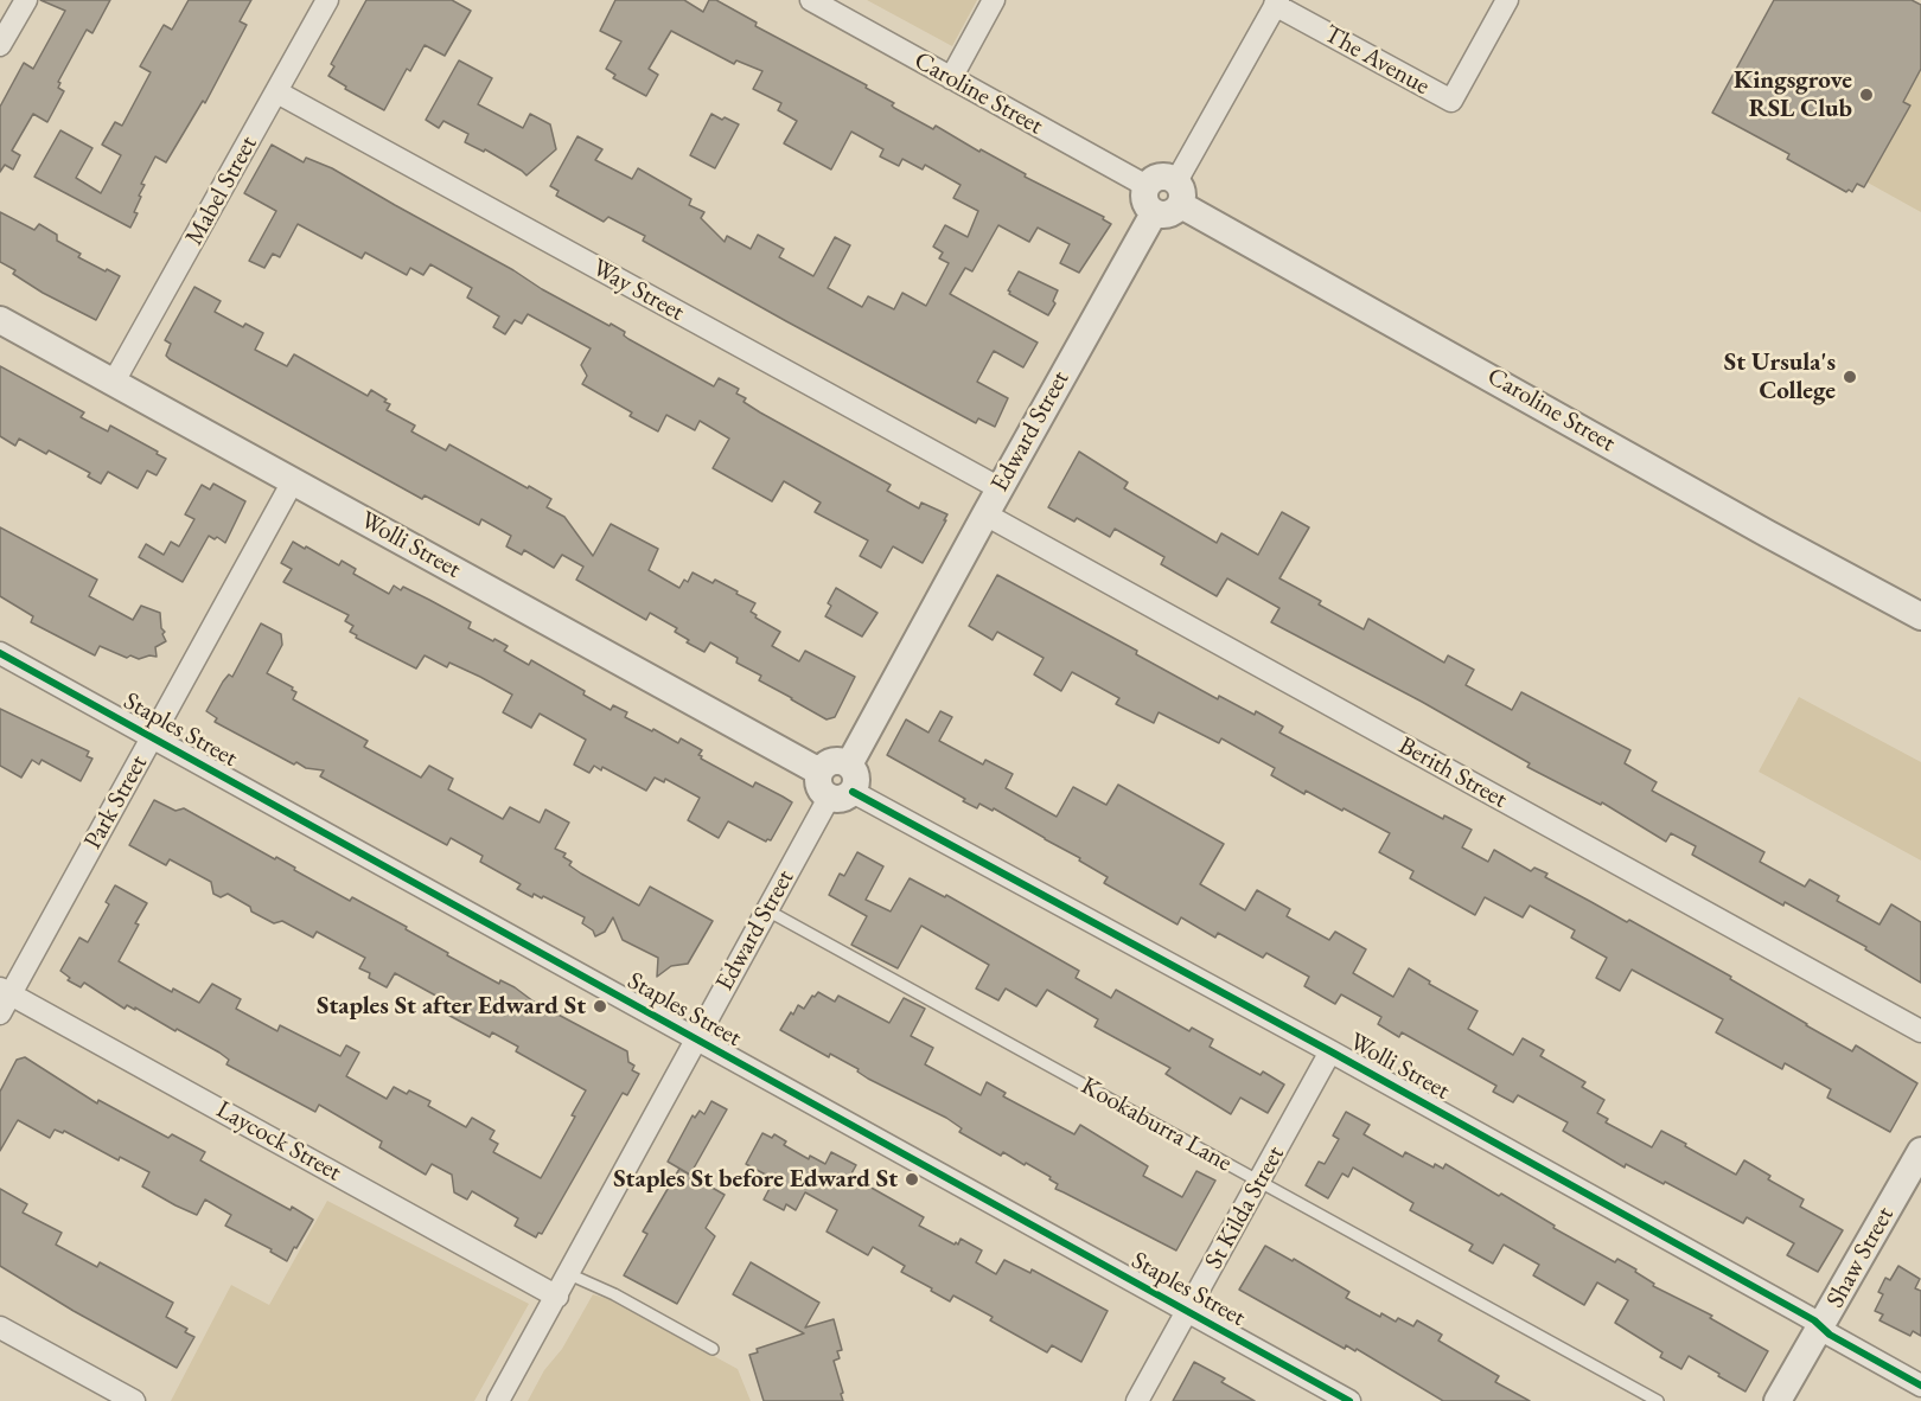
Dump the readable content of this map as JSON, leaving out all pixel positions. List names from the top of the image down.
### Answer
{
  "streets": {
    "street": [
      "The Avenue",
      "Caroline Street",
      "Mabel Street",
      "Way Street",
      "Edward Street",
      "Wolli Street",
      "Staples Street",
      "Berith Street",
      "Park Street",
      "Laycock Street",
      "St Kilda Street",
      "Shaw Street"
    ],
    "lane": ["Kookaburra Lane"]
  },
  "crossings": [
    ["Caroline Street", "Edward Street"],
    ["Mabel Street", "Way Street"],
    ["Mabel Street", "Wolli Street"],
    ["Way Street", "Edward Street"],
    ["Edward Street", "Wolli Street"],
    ["Edward Street", "Staples Street"],
    ["Edward Street", "Berith Street"],
    ["Edward Street", "Kookaburra Lane"],
    ["Edward Street", "Laycock Street"],
    ["Wolli Street", "Park Street"],
    ["Wolli Street", "St Kilda Street"],
    ["Wolli Street", "Shaw Street"],
    ["Staples Street", "Park Street"],
    ["Staples Street", "St Kilda Street"],
    ["Park Street", "Laycock Street"],
    ["Kookaburra Lane", "St Kilda Street"]
  ],
  "places": [
    "Kingsgrove RSL Club",
    "St Ursula's College",
    "Staples St after Edward St",
    "Staples St before Edward St"
  ]
}
